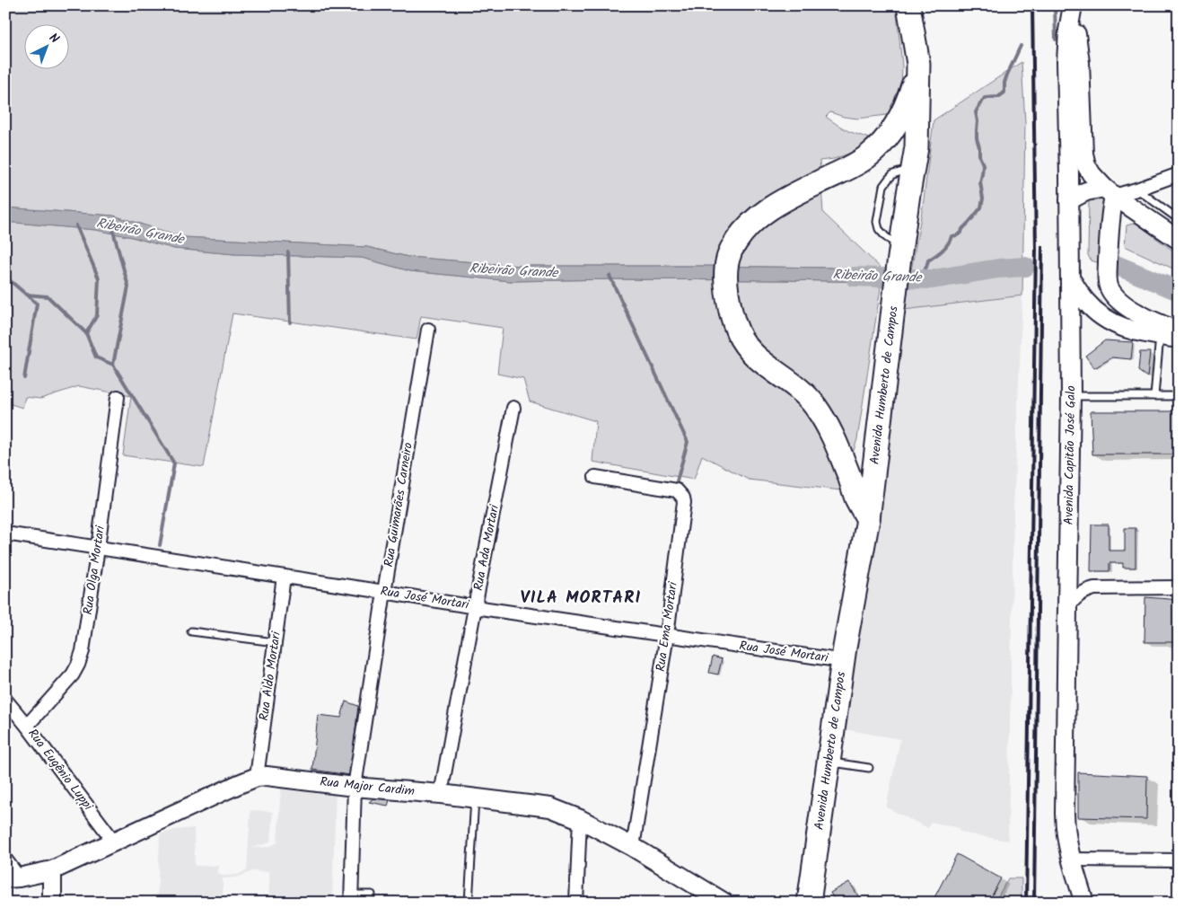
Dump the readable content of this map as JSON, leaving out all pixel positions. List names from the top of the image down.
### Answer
{
  "streets": {
    "highway": ["Avenida Humberto de Campos"],
    "main road": ["Avenida Capitão José Galo", "Rua Major Cardim"],
    "street": [
      "Rua Guimarães Carneiro",
      "Rua Ada Mortari",
      "Rua Olga Mortari",
      "Rua José Mortari",
      "Rua Ema Mortari",
      "Rua Aldo Mortari",
      "Rua Eugênio Luppi"
    ]
  },
  "crossings": [
    ["Avenida Humberto de Campos", "Rua José Mortari"],
    ["Rua Guimarães Carneiro", "Rua José Mortari"],
    ["Rua Guimarães Carneiro", "Rua Major Cardim"],
    ["Rua Ada Mortari", "Rua José Mortari"],
    ["Rua Ada Mortari", "Rua Major Cardim"],
    ["Rua Olga Mortari", "Rua José Mortari"],
    ["Rua Olga Mortari", "Rua Eugênio Luppi"],
    ["Rua José Mortari", "Rua Ema Mortari"],
    ["Rua José Mortari", "Rua Aldo Mortari"],
    ["Rua Ema Mortari", "Rua Major Cardim"],
    ["Rua Aldo Mortari", "Rua Major Cardim"],
    ["Rua Eugênio Luppi", "Rua Major Cardim"]
  ],
  "districts": ["VILA MORTARI"],
  "water": ["Ribeirão Grande"],
  "north": "top right"
}
